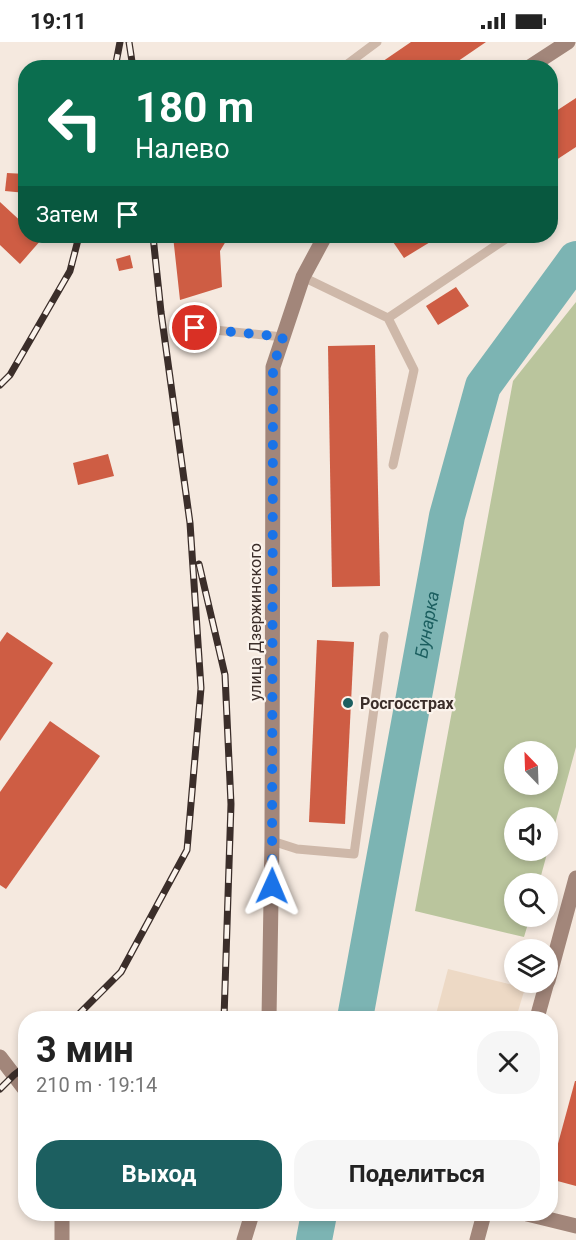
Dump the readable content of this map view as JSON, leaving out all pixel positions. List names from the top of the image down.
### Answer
{
  "streets": {
    "main road": ["улица Дзержинского"]
  },
  "water": ["Бунарка"],
  "places": ["Росгосстрах"],
  "north": "top left",
  "page": {
    "status": "19:11",
    "turn": ["180 m", "Налево"],
    "then": "Затем",
    "heading": ["3 мин", "210 m · 19:14"],
    "buttons": ["Выход", "Поделиться"]
  }
}
